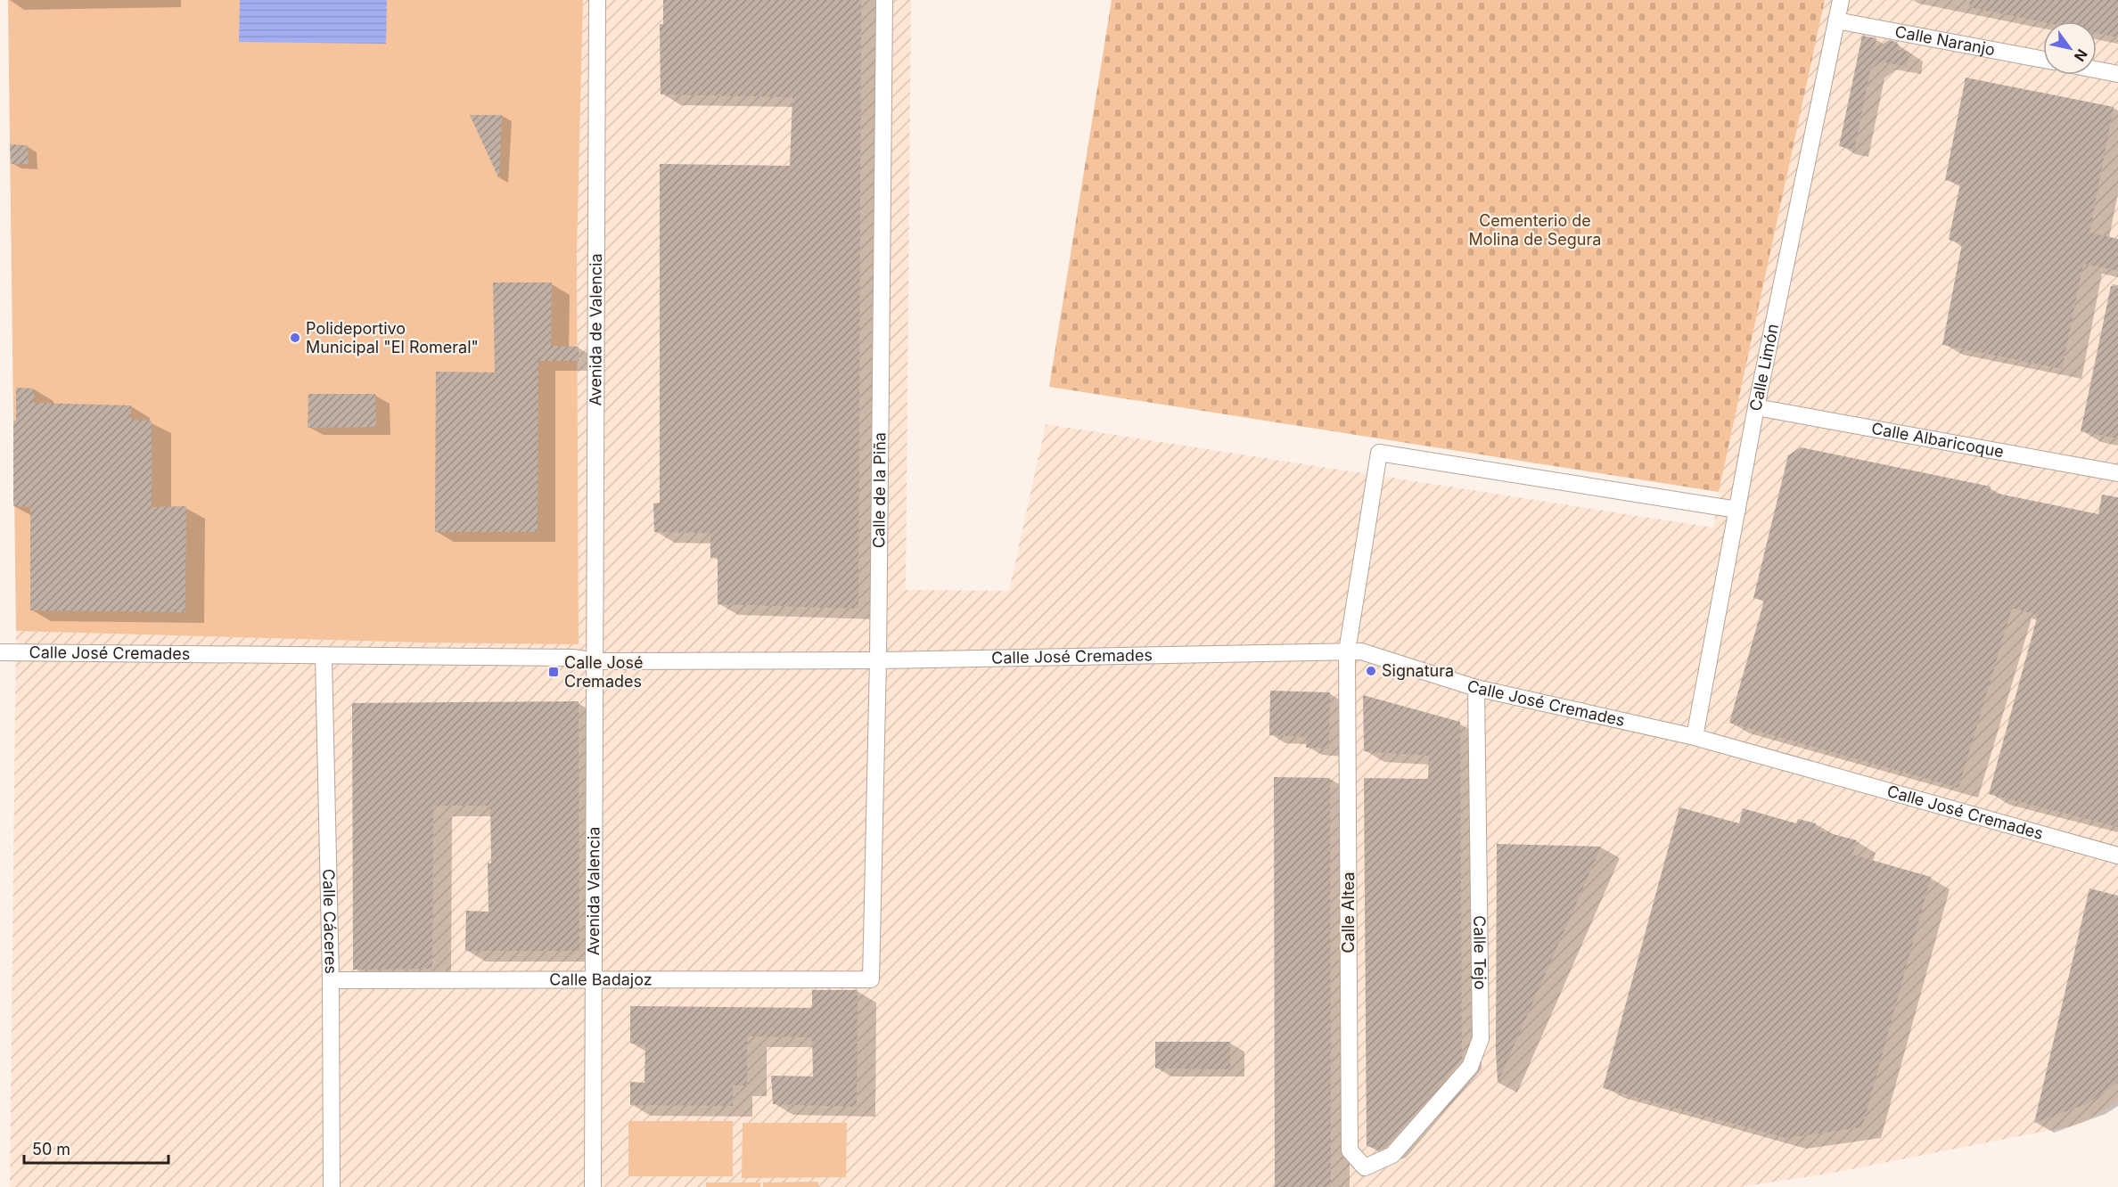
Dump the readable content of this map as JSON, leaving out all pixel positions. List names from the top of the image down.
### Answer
{
  "streets": {
    "street": [
      "Calle Naranjo",
      "Avenida de Valencia",
      "Calle Limón",
      "Calle Albaricoque",
      "Calle de la Piña",
      "Calle José Cremades",
      "Avenida Valencia",
      "Calle Altea",
      "Calle Cáceres",
      "Calle Tejo",
      "Calle Badajoz"
    ]
  },
  "crossings": [
    ["Calle Naranjo", "Calle Limón"],
    ["Avenida de Valencia", "Calle José Cremades"],
    ["Avenida de Valencia", "Avenida Valencia"],
    ["Calle Limón", "Calle Albaricoque"],
    ["Calle Limón", "Calle José Cremades"],
    ["Calle Limón", "Calle Altea"],
    ["Calle de la Piña", "Calle José Cremades"],
    ["Calle de la Piña", "Calle Badajoz"],
    ["Calle José Cremades", "Avenida Valencia"],
    ["Calle José Cremades", "Calle Altea"],
    ["Calle José Cremades", "Calle Cáceres"],
    ["Calle José Cremades", "Calle Tejo"],
    ["Avenida Valencia", "Calle Badajoz"],
    ["Calle Altea", "Calle Tejo"],
    ["Calle Cáceres", "Calle Badajoz"]
  ],
  "parks": ["Cementerio de Molina de Segura"],
  "places": {
    "other": ["Polideportivo Municipal \"El Romeral\"", "Signatura"],
    "transit": ["Calle José Cremades"]
  },
  "scale_bar": "50 m",
  "north": "bottom right"
}
